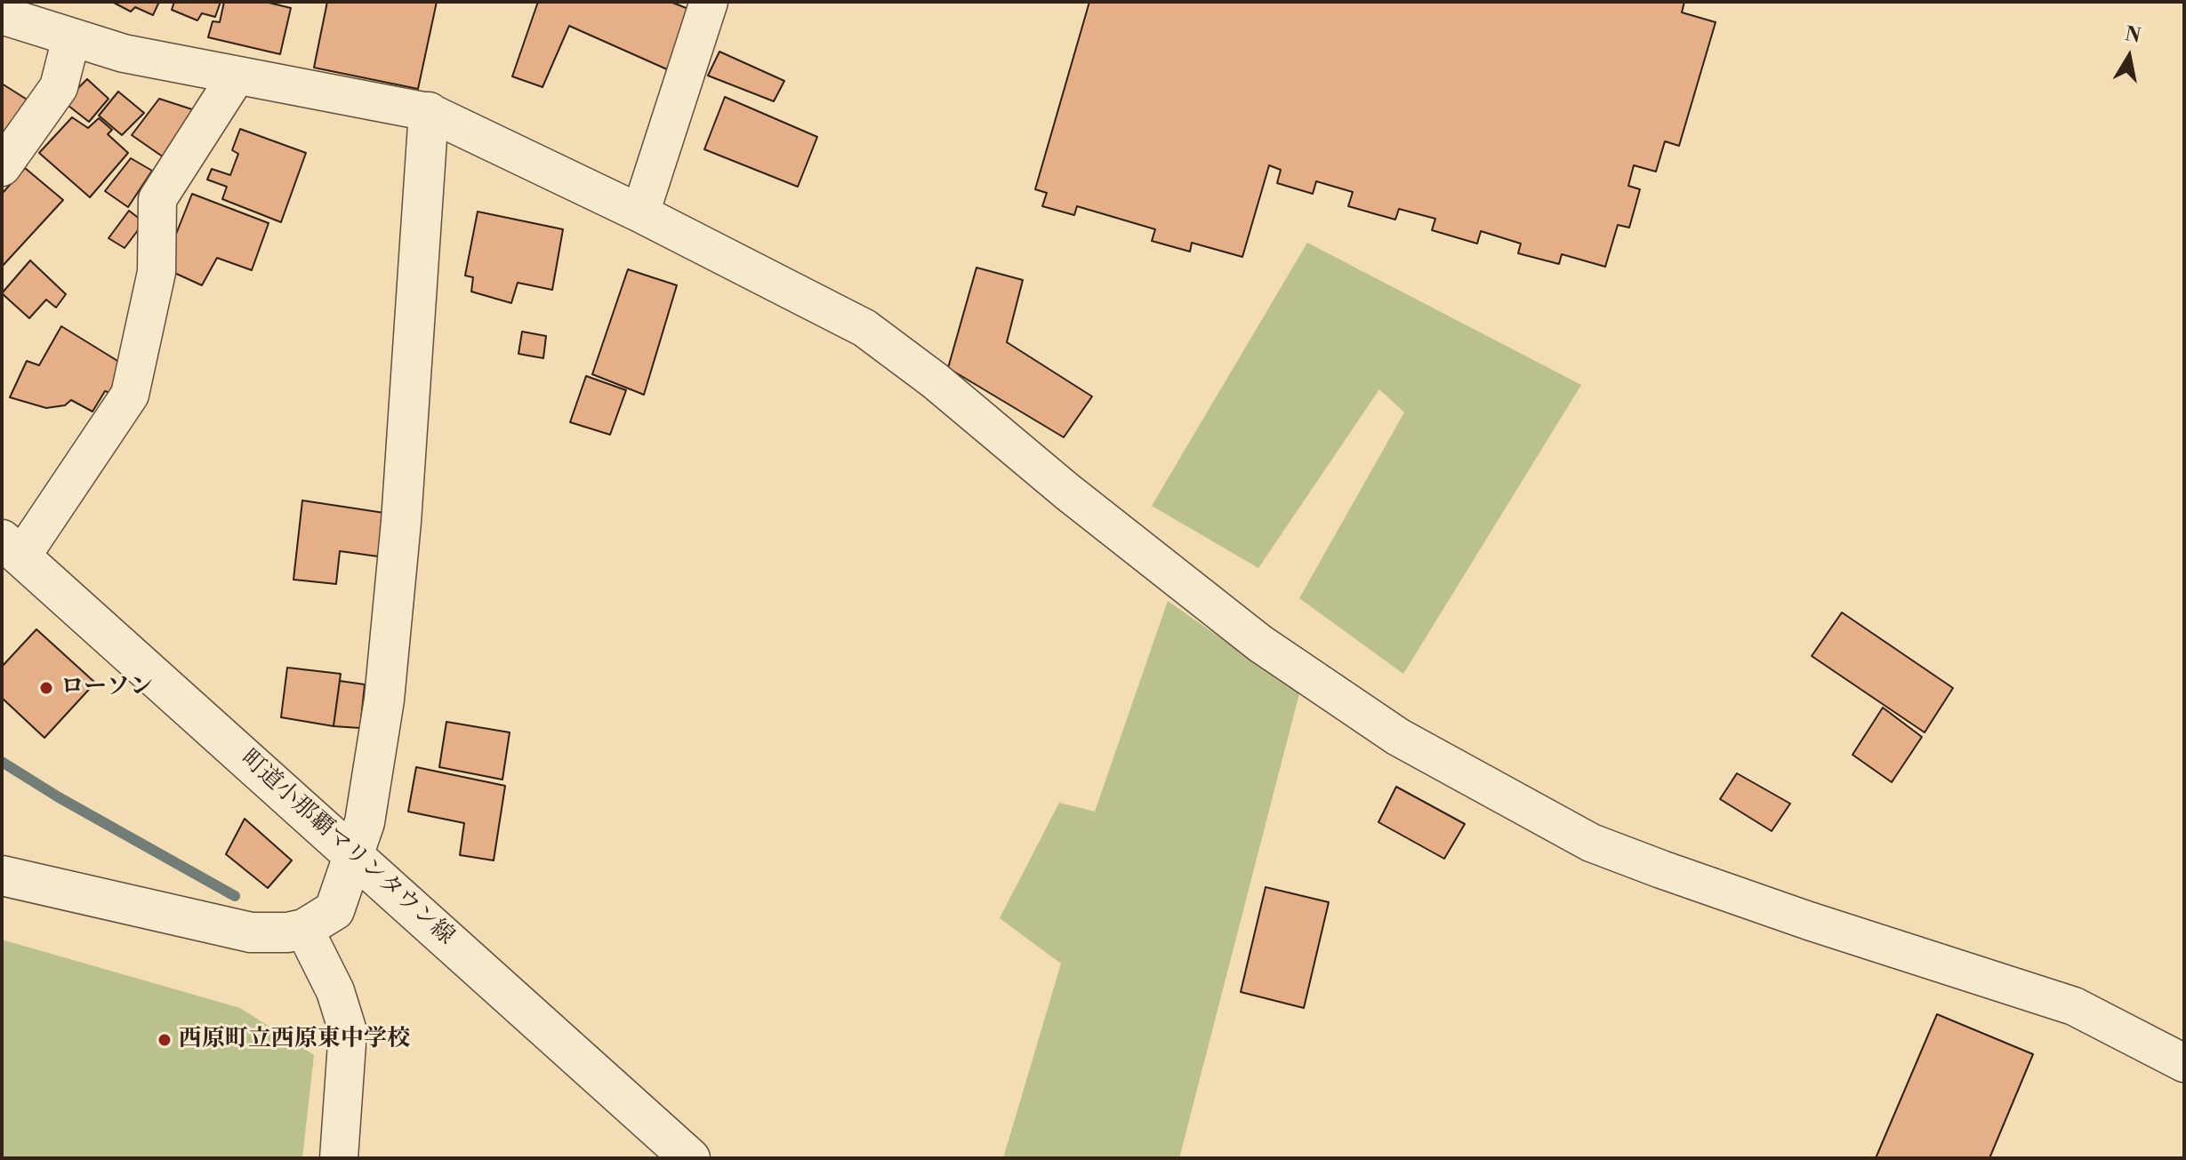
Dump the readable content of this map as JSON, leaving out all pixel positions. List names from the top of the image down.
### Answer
{
  "streets": {
    "street": ["町道小那覇マリンタウン線"]
  },
  "places": ["ローソン", "西原町立西原東中学校"],
  "north": "top"
}
